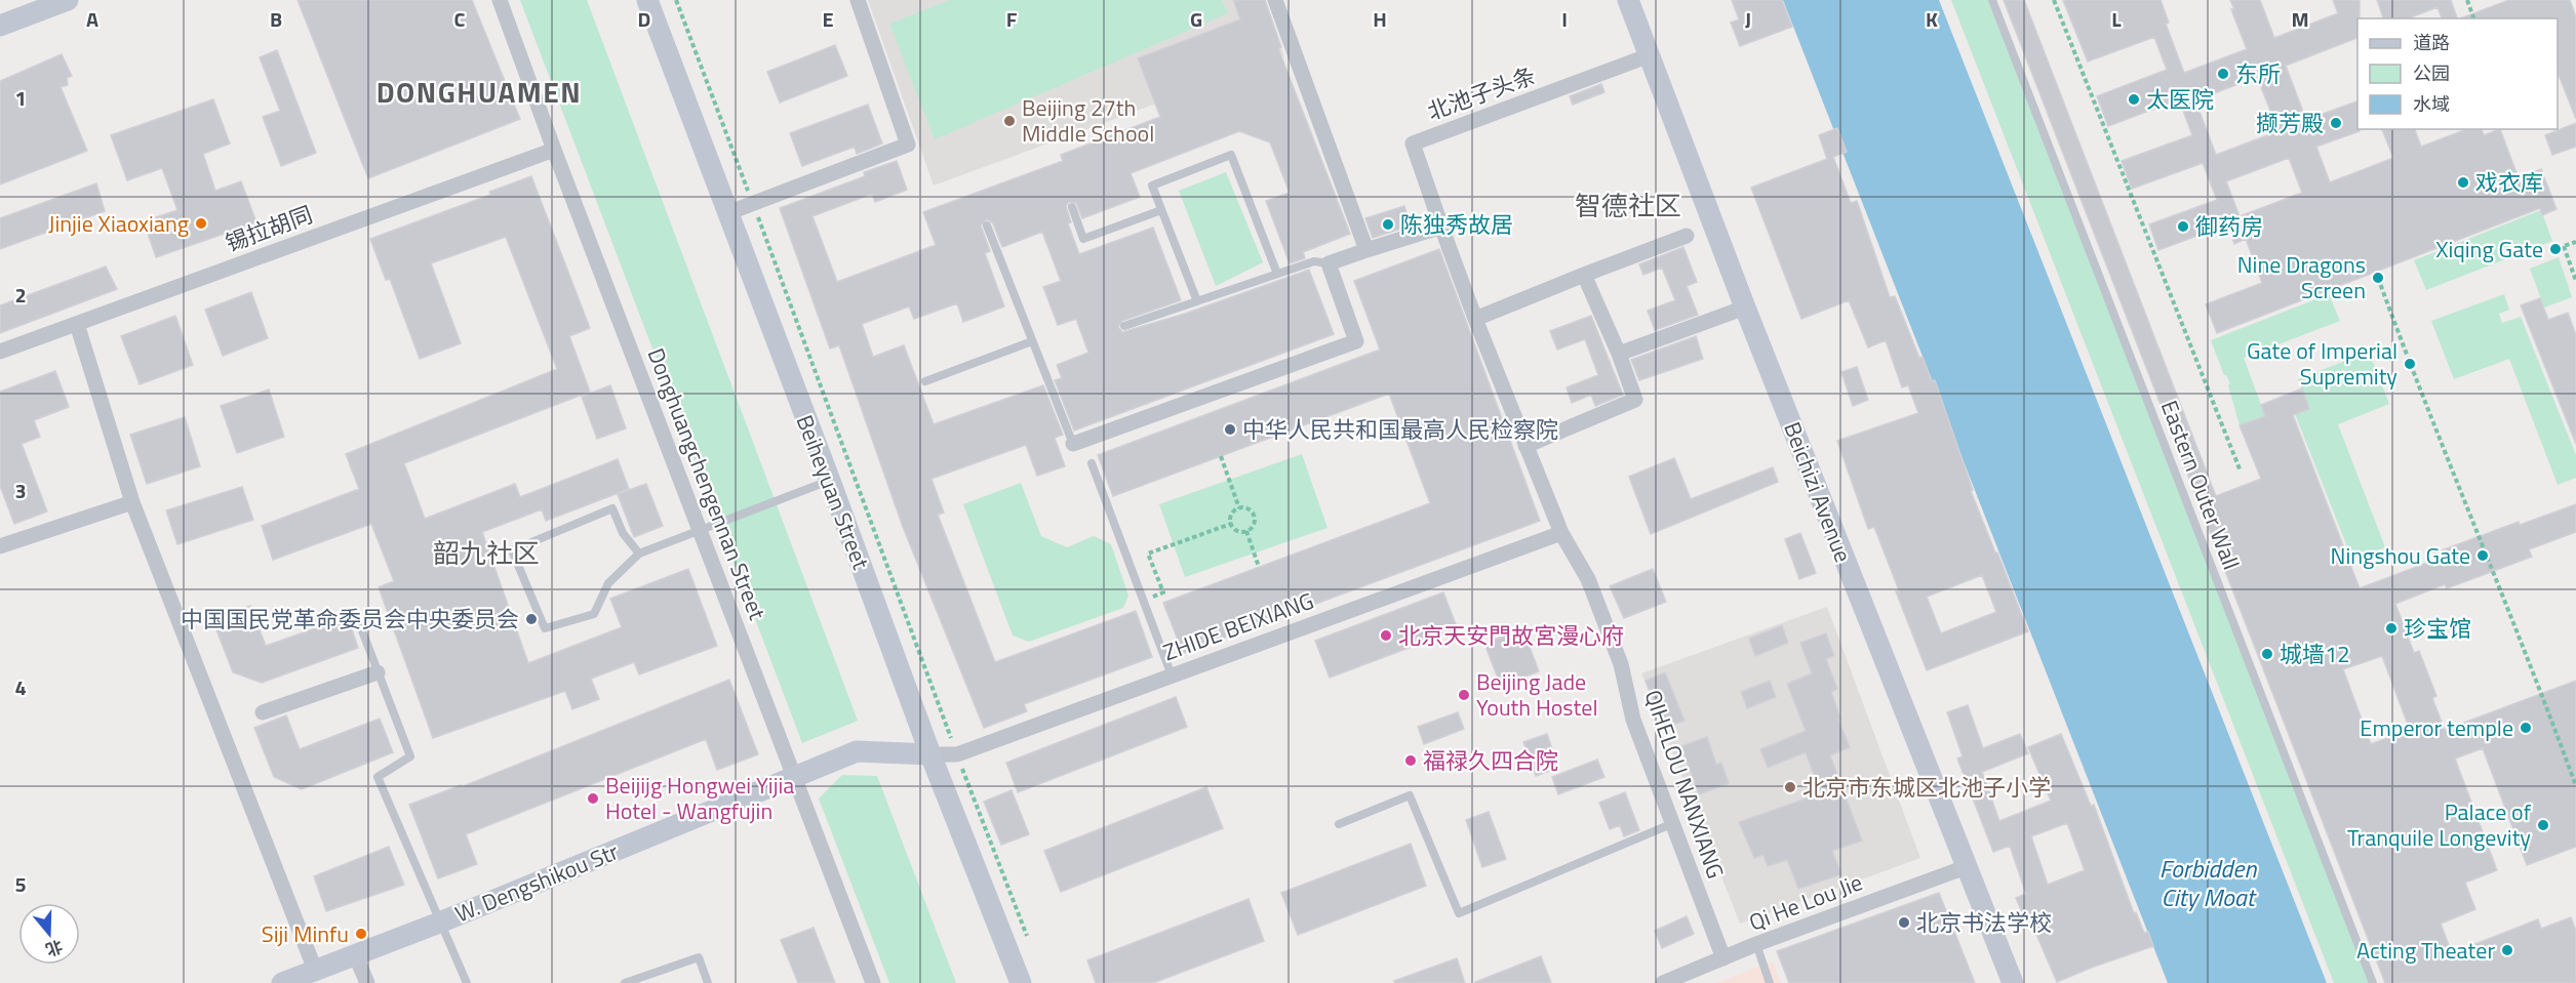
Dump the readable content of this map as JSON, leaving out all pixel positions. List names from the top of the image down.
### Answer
{
  "streets": {
    "street": [
      "北池子头条",
      "锡拉胡同",
      "Donghuangchengennan Street",
      "Beiheyuan Street",
      "Beichizi Avenue",
      "ZHIDE BEIXIANG",
      "QIHELOU NANXIANG",
      "W. Dengshikou Str",
      "Qi He Lou Jie"
    ],
    "lane": ["Eastern Outer Wall"]
  },
  "crossings": [
    ["北池子头条", "Beichizi Avenue"],
    ["北池子头条", "QIHELOU NANXIANG"],
    ["锡拉胡同", "Donghuangchengennan Street"],
    ["Donghuangchengennan Street", "W. Dengshikou Str"],
    ["Beiheyuan Street", "ZHIDE BEIXIANG"],
    ["Beiheyuan Street", "W. Dengshikou Str"],
    ["Beichizi Avenue", "Qi He Lou Jie"],
    ["ZHIDE BEIXIANG", "QIHELOU NANXIANG"],
    ["ZHIDE BEIXIANG", "W. Dengshikou Str"],
    ["QIHELOU NANXIANG", "Qi He Lou Jie"]
  ],
  "districts": ["DONGHUAMEN", "智德社区", "韶九社区"],
  "water": ["Forbidden City Moat"],
  "places": [
    "东所",
    "太医院",
    "Beijing 27th Middle School",
    "撷芳殿",
    "戏衣库",
    "Jinjie Xiaoxiang",
    "陈独秀故居",
    "御药房",
    "Xiqing Gate",
    "Nine Dragons Screen",
    "Gate of Imperial Supremity",
    "中华人民共和国最高人民检察院",
    "Ningshou Gate",
    "中国国民党革命委员会中央委员会",
    "珍宝馆",
    "北京天安門故宮漫心府",
    "城墙12",
    "Beijing Jade Youth Hostel",
    "Emperor temple",
    "福禄久四合院",
    "北京市东城区北池子小学",
    "Beijijg Hongwei Yijia Hotel - Wangfujin",
    "Palace of Tranquile Longevity",
    "北京书法学校",
    "Siji Minfu",
    "Acting Theater"
  ],
  "legend": ["道路", "公园", "水域"],
  "north": "bottom",
  "grid": {
    "columns": [
      "A",
      "B",
      "C",
      "D",
      "E",
      "F",
      "G",
      "H",
      "I",
      "J",
      "K",
      "L",
      "M"
    ],
    "rows": [
      "1",
      "2",
      "3",
      "4",
      "5"
    ]
  }
}
